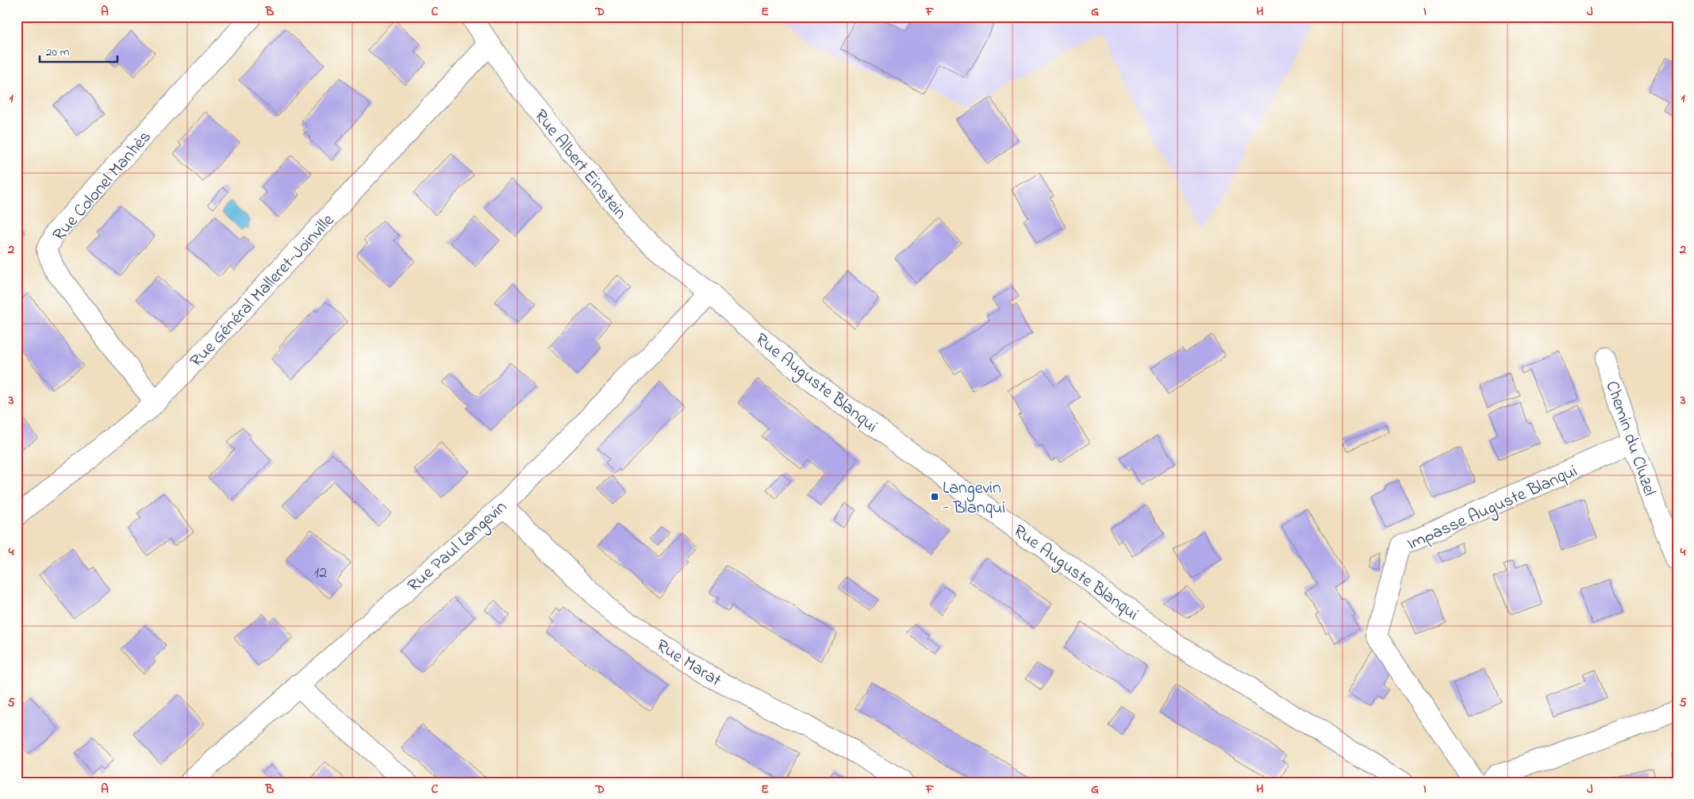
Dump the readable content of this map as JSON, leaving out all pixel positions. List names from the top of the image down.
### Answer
{
  "streets": {
    "street": [
      "Rue Albert Einstein",
      "Rue Colonel Manhès",
      "Rue Général Malleret-Joinville",
      "Rue Auguste Blanqui",
      "Chemin du Cluzel",
      "Impasse Auguste Blanqui",
      "Rue Paul Langevin",
      "Rue Marat"
    ]
  },
  "crossings": [
    ["Rue Albert Einstein", "Rue Général Malleret-Joinville"],
    ["Rue Albert Einstein", "Rue Auguste Blanqui"],
    ["Rue Albert Einstein", "Rue Paul Langevin"],
    ["Rue Colonel Manhès", "Rue Général Malleret-Joinville"],
    ["Rue Auguste Blanqui", "Rue Paul Langevin"],
    ["Chemin du Cluzel", "Impasse Auguste Blanqui"],
    ["Rue Paul Langevin", "Rue Marat"]
  ],
  "places": {
    "transit": ["Langevin - Blanqui"]
  },
  "house_numbers": ["12"],
  "scale_bar": "20 m",
  "grid": {
    "columns": [
      "A",
      "B",
      "C",
      "D",
      "E",
      "F",
      "G",
      "H",
      "I",
      "J"
    ],
    "rows": [
      "1",
      "2",
      "3",
      "4",
      "5"
    ]
  }
}
